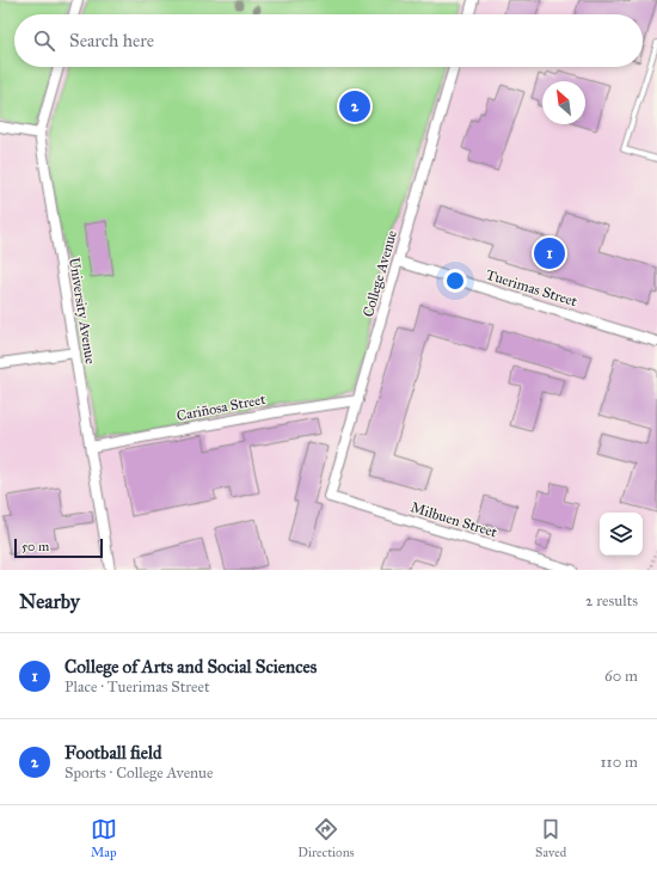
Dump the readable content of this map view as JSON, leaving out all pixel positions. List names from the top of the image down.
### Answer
{
  "streets": {
    "street": [
      "College Avenue",
      "Tuerimas Street",
      "University Avenue",
      "Cariñosa Street",
      "Milbuen Street"
    ]
  },
  "crossings": [
    ["College Avenue", "Tuerimas Street"],
    ["College Avenue", "Cariñosa Street"],
    ["College Avenue", "Milbuen Street"],
    ["University Avenue", "Cariñosa Street"]
  ],
  "scale_bar": "50 m",
  "north": "top left",
  "page": {
    "search": "Search here",
    "pins": ["2", "1"],
    "scale": "50 m",
    "heading": ["Nearby", "2 results"],
    "list": [
      {
        "mark": "1",
        "name": "College of Arts and Social Sciences",
        "note": "Place · Tuerimas Street",
        "value": "60 m"
      },
      {
        "mark": "2",
        "name": "Football field",
        "note": "Sports · College Avenue",
        "value": "110 m"
      }
    ],
    "nav": ["Map", "Directions", "Saved"]
  }
}
